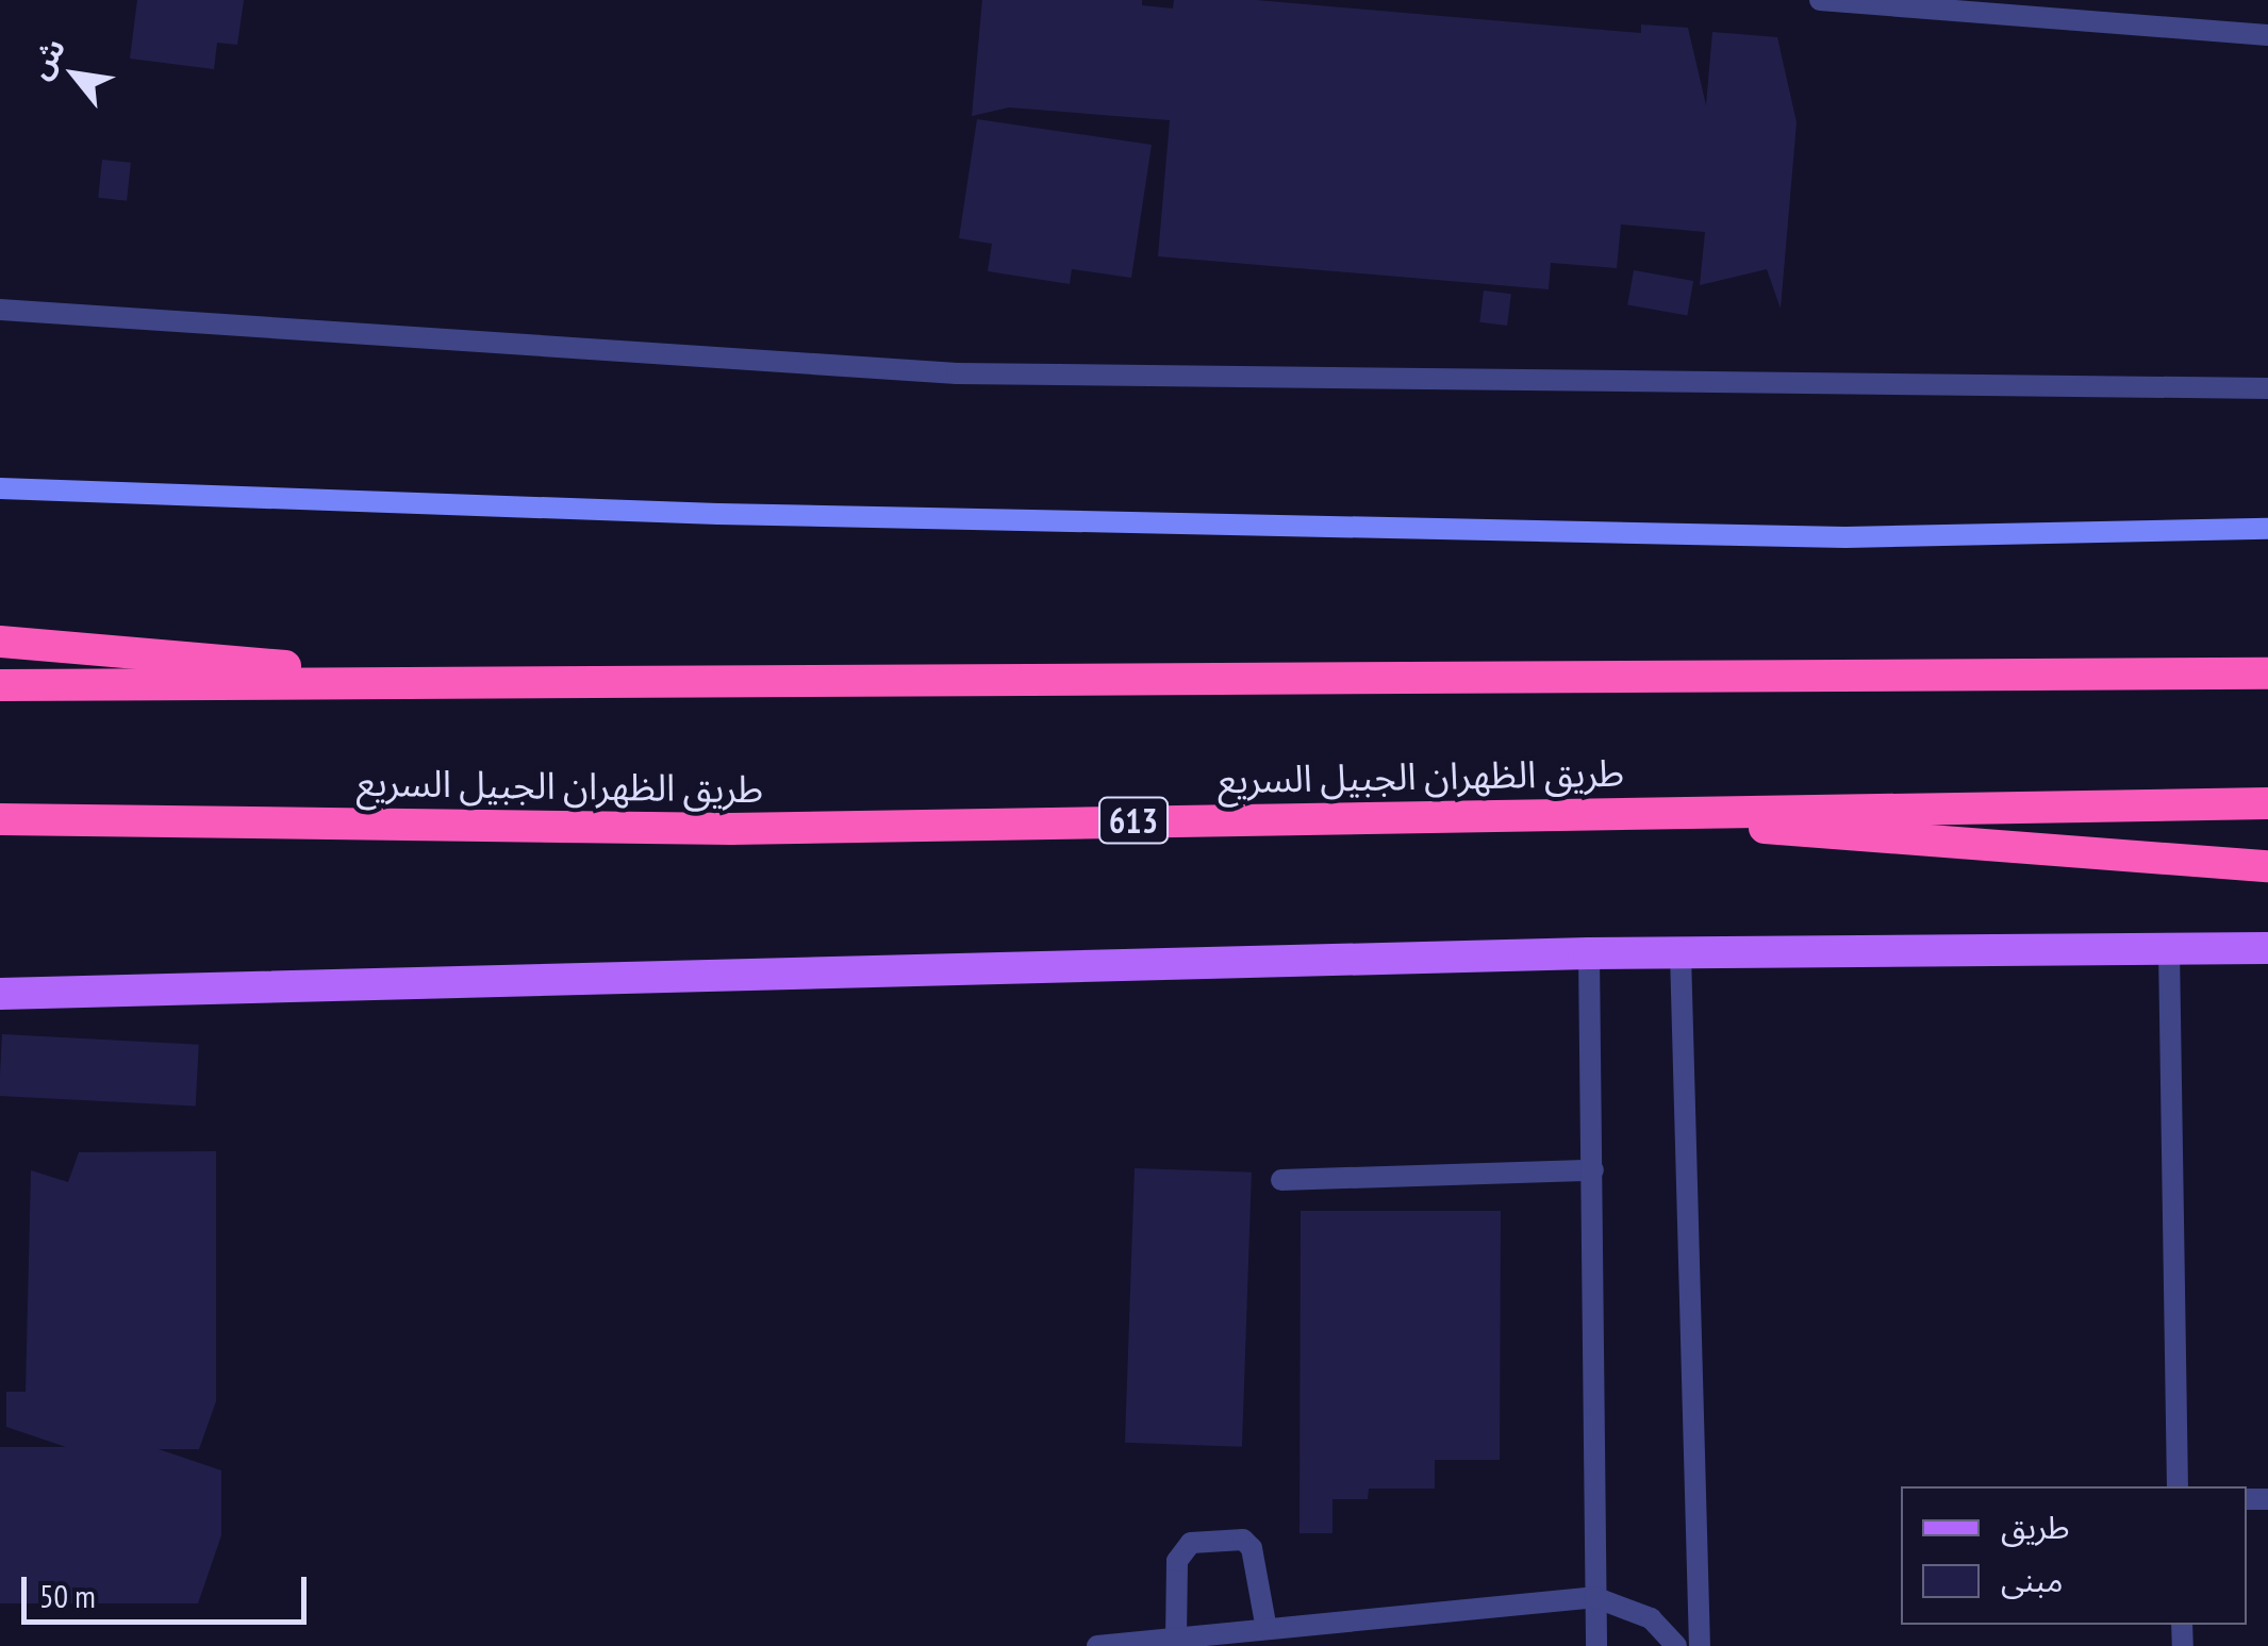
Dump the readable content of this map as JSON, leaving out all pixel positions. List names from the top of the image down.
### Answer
{
  "streets": {
    "highway": ["طريق الظهران الجبيل السريع", "613"]
  },
  "legend": ["طريق", "مبنى"],
  "scale_bar": "50 m",
  "north": "top left"
}
